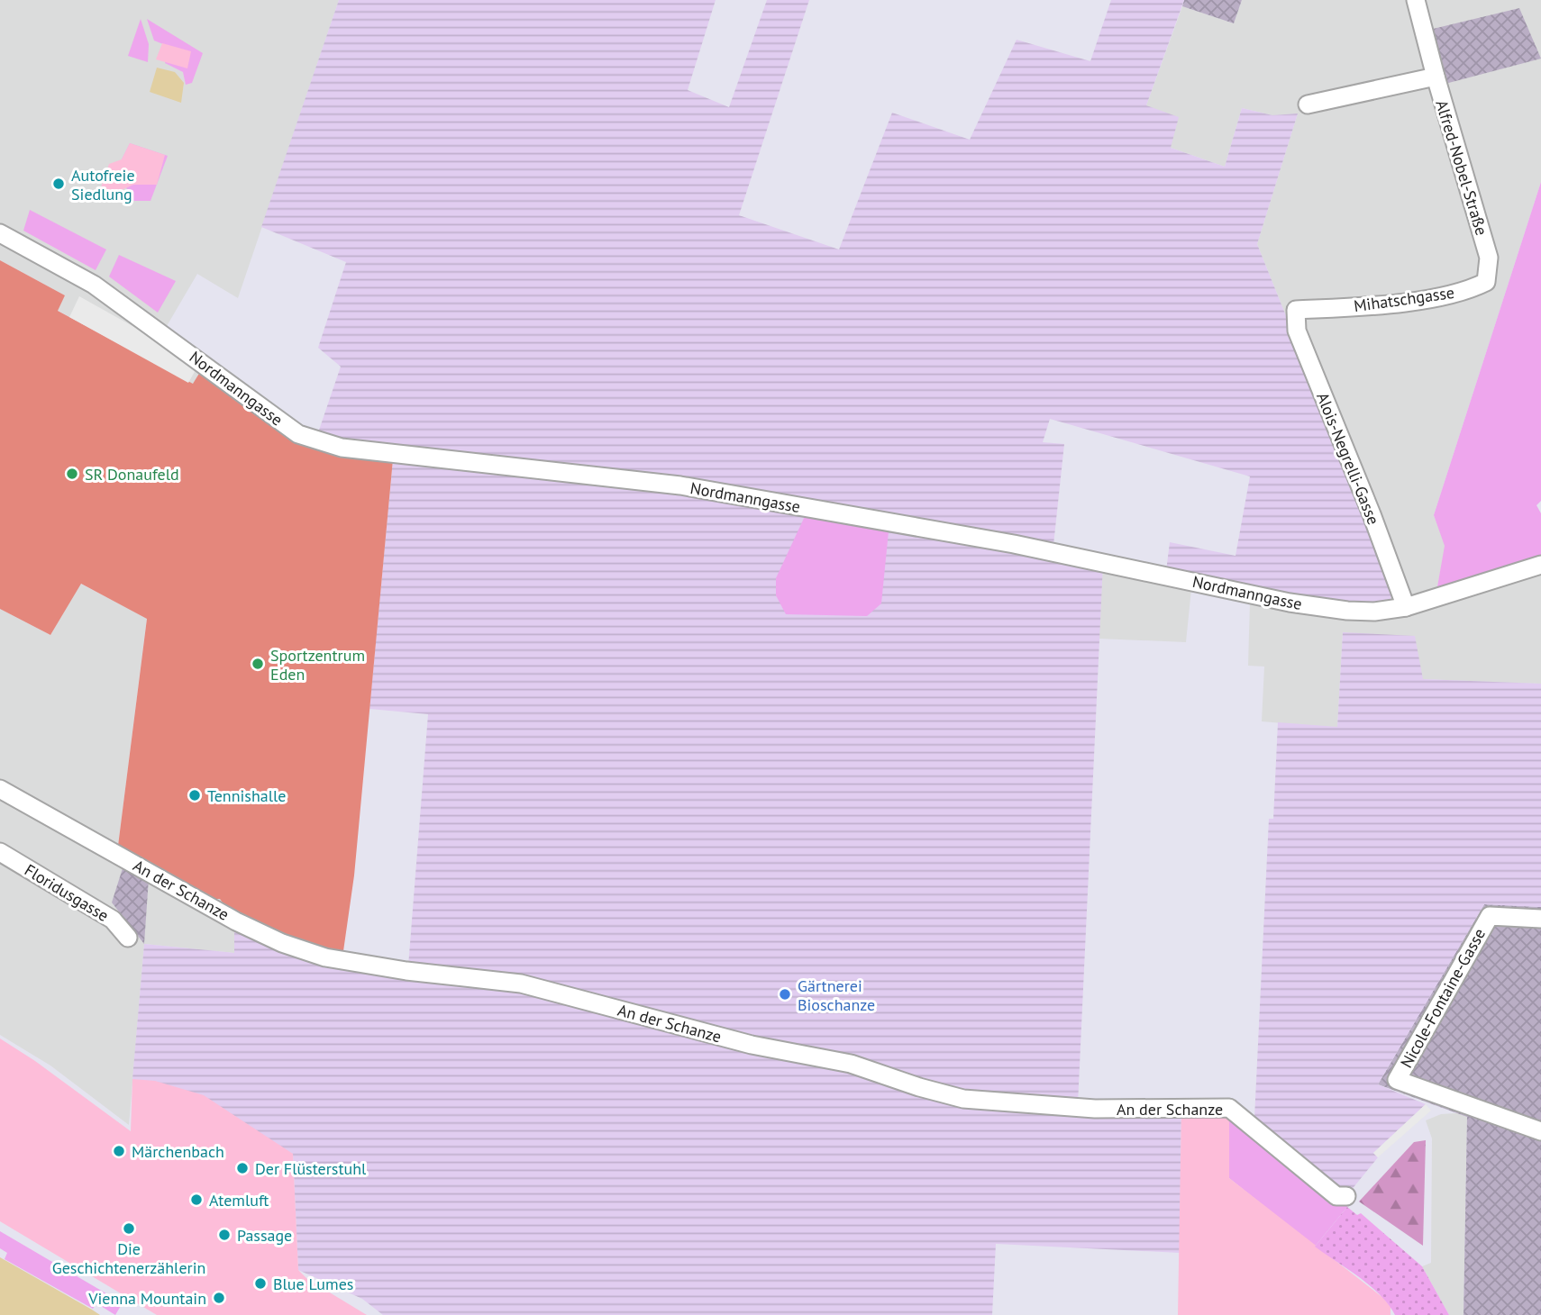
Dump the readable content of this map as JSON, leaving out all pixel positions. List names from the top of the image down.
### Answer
{
  "streets": {
    "street": [
      "Alfred-Nobel-Straße",
      "Mihatschgasse",
      "Nordmanngasse",
      "Alois-Negrelli-Gasse",
      "An der Schanze",
      "Floridusgasse",
      "Nicole-Fontaine-Gasse"
    ]
  },
  "crossings": [
    ["Alfred-Nobel-Straße", "Mihatschgasse"],
    ["Mihatschgasse", "Alois-Negrelli-Gasse"],
    ["Nordmanngasse", "Alois-Negrelli-Gasse"]
  ],
  "places": [
    "Autofreie Siedlung",
    "SR Donaufeld",
    "Sportzentrum Eden",
    "Tennishalle",
    "Gärtnerei Bioschanze",
    "Märchenbach",
    "Der Flüsterstuhl",
    "Atemluft",
    "Die Geschichtenerzählerin",
    "Passage",
    "Blue Lumes",
    "Vienna Mountain"
  ]
}
